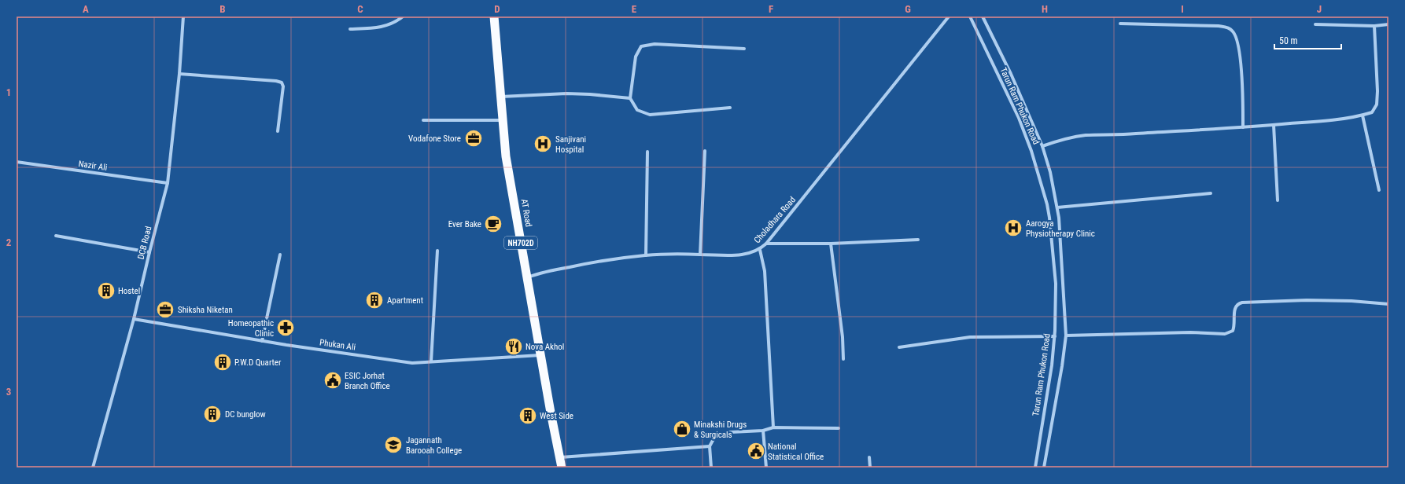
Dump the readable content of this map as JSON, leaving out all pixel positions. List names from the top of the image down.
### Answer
{
  "streets": {
    "highway": ["AT Road", "NH702D"],
    "street": [
      "Tarun Ram Phukon Road",
      "Nazir Ali",
      "Choladhara Road",
      "DCB Road",
      "Phukan Ali"
    ]
  },
  "crossings": [
    ["Nazir Ali", "DCB Road"],
    ["AT Road", "Choladhara Road"],
    ["AT Road", "Phukan Ali"],
    ["DCB Road", "Phukan Ali"]
  ],
  "places": {
    "office": ["Vodafone Store", "Shiksha Niketan"],
    "hospital": ["Sanjivani Hospital", "Aarogya Physiotherapy Clinic"],
    "cafe": ["Ever Bake"],
    "building": [
      "Hostel",
      "Apartment",
      "P.W.D Quarter",
      "DC bunglow",
      "West Side"
    ],
    "pharmacy": ["Homeopathic Clinic"],
    "restaurant": ["Nova Akhol"],
    "public building": ["ESIC Jorhat Branch Office", "National Statistical Office"],
    "shop": ["Minakshi Drugs & Surgicals"],
    "school or university": ["Jagannath Barooah College"]
  },
  "scale_bar": "50 m",
  "grid": {
    "columns": [
      "A",
      "B",
      "C",
      "D",
      "E",
      "F",
      "G",
      "H",
      "I",
      "J"
    ],
    "rows": ["1", "2", "3"]
  }
}
